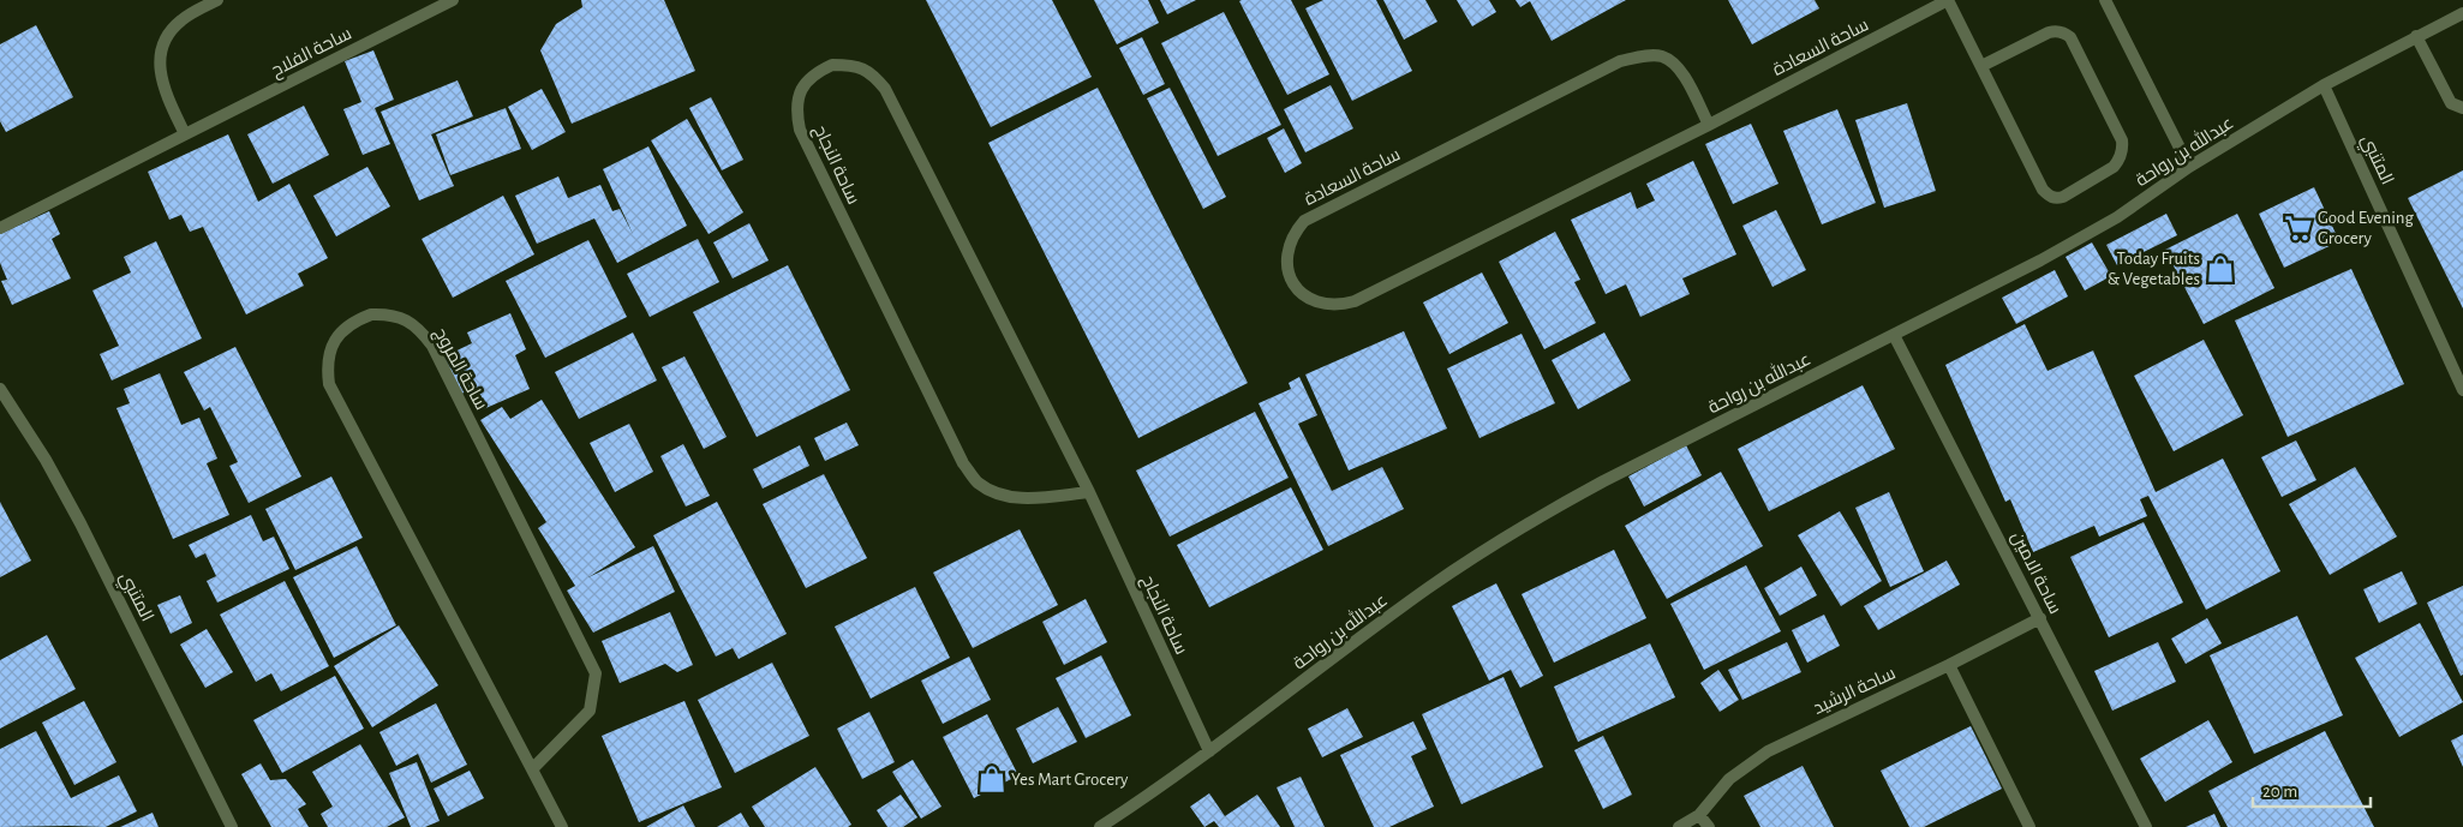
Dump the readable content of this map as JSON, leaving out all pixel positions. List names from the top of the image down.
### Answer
{
  "streets": {
    "street": [
      "ساحة السعادة",
      "ساحة الفلاح",
      "عبدالله بن رواحة",
      "المتنبي",
      "ساحة النجاح",
      "ساحة المروج",
      "ساحة الامين",
      "ساحة الرشيد"
    ]
  },
  "crossings": [
    ["عبدالله بن رواحة", "المتنبي"],
    ["عبدالله بن رواحة", "ساحة النجاح"],
    ["عبدالله بن رواحة", "ساحة الامين"],
    ["ساحة الامين", "ساحة الرشيد"]
  ],
  "places": {
    "supermarket": ["Good Evening Grocery"],
    "shop": ["Today Fruits & Vegetables", "Yes Mart Grocery"]
  },
  "scale_bar": "20 m"
}
